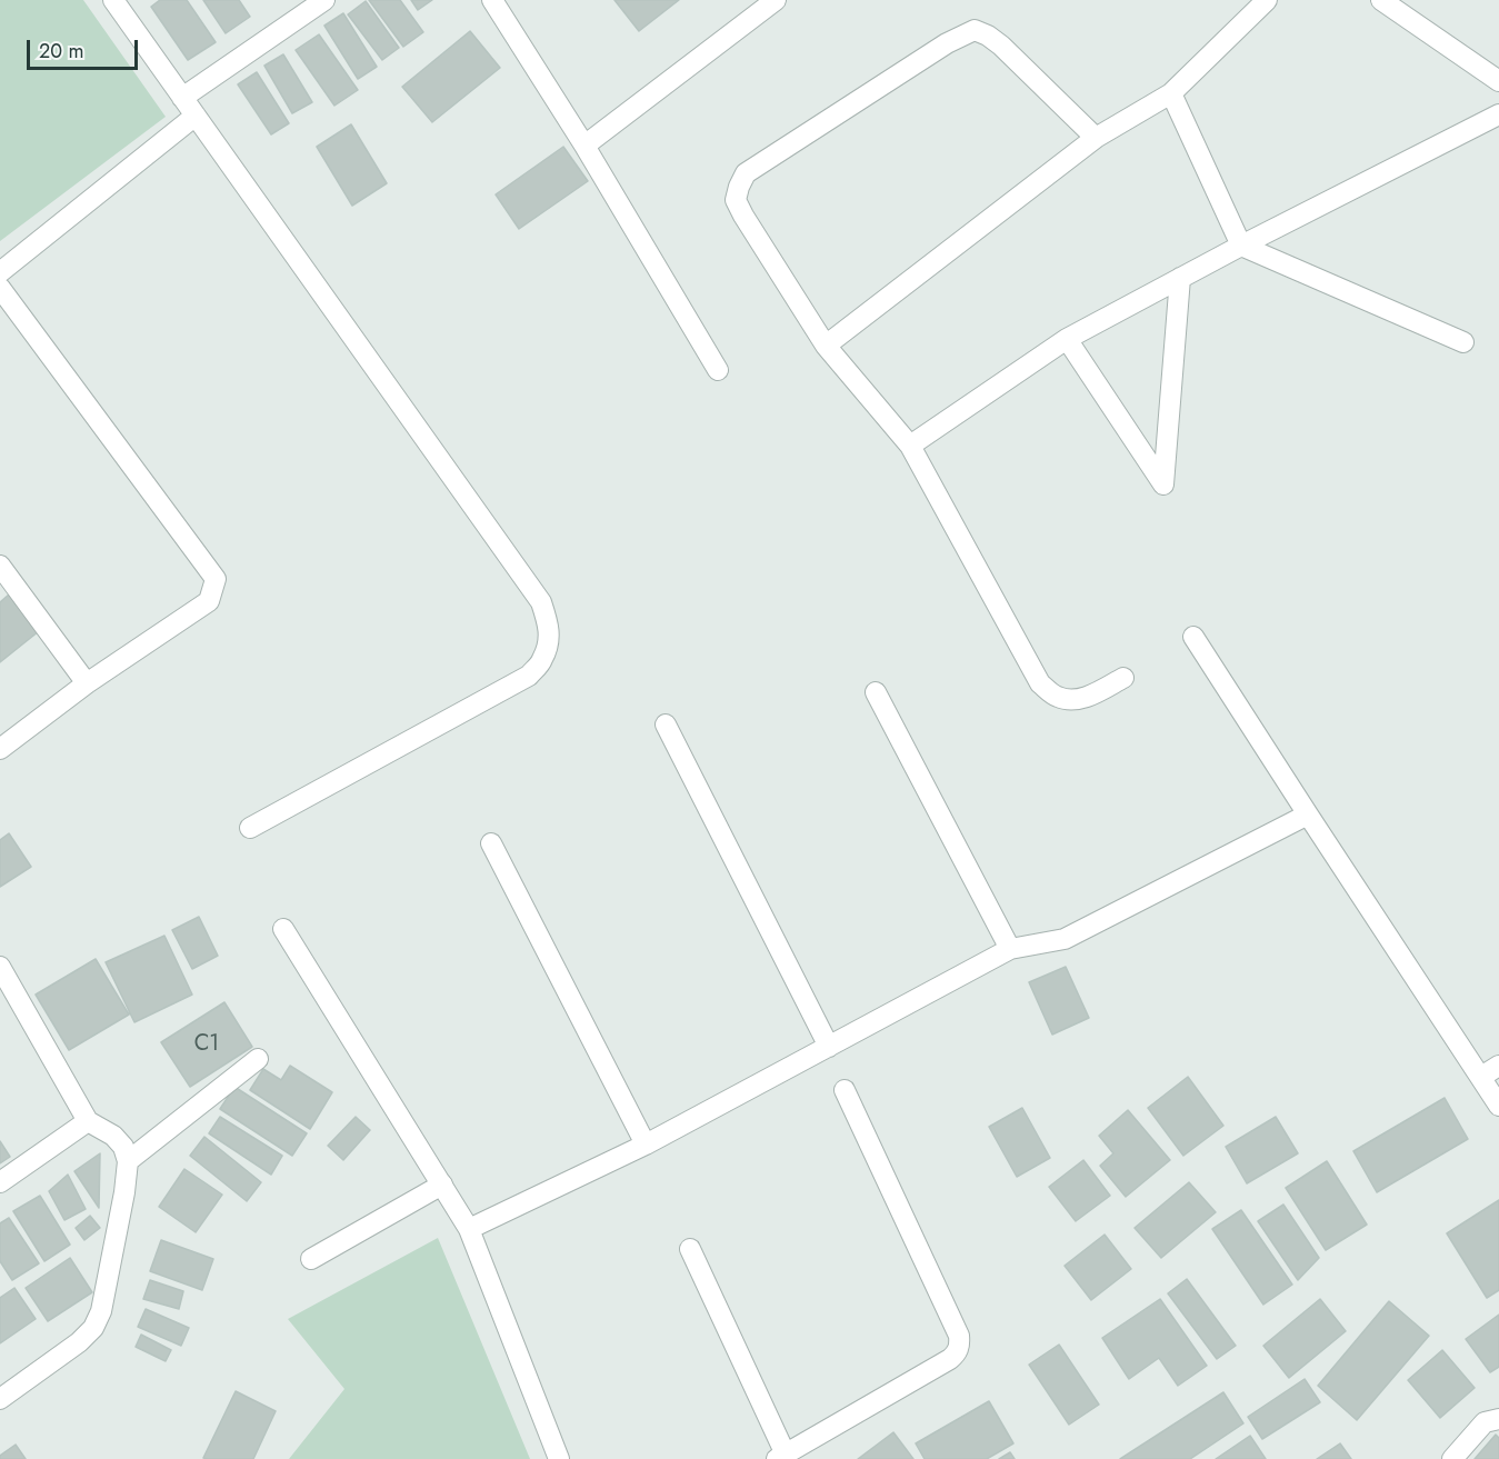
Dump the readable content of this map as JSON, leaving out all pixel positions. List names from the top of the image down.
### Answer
{
  "house_numbers": ["C1"],
  "scale_bar": "20 m"
}
